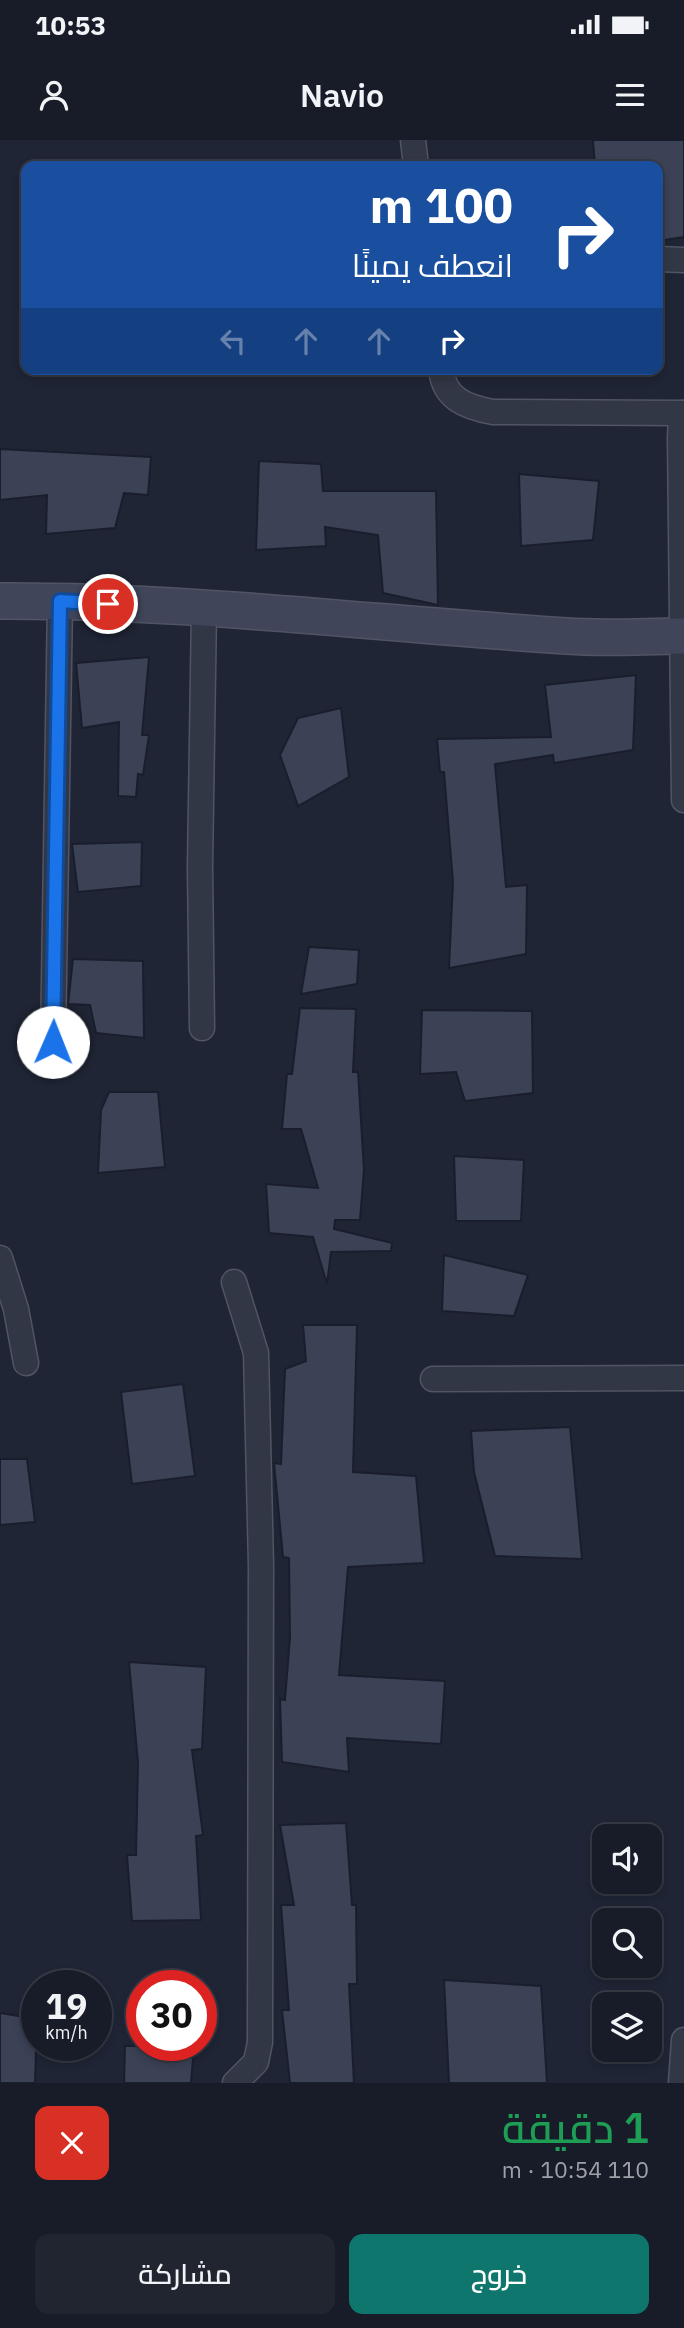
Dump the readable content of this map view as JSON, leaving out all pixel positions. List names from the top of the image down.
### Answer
{
  "page": {
    "status": "10:53",
    "header": "Navio",
    "turn": ["100 m", "انعطف يمينًا"],
    "speed": "19 km/h",
    "limit": "30",
    "heading": ["1 دقيقة", "110 m · 10:54"],
    "buttons": ["خروج", "مشاركة"]
  }
}
